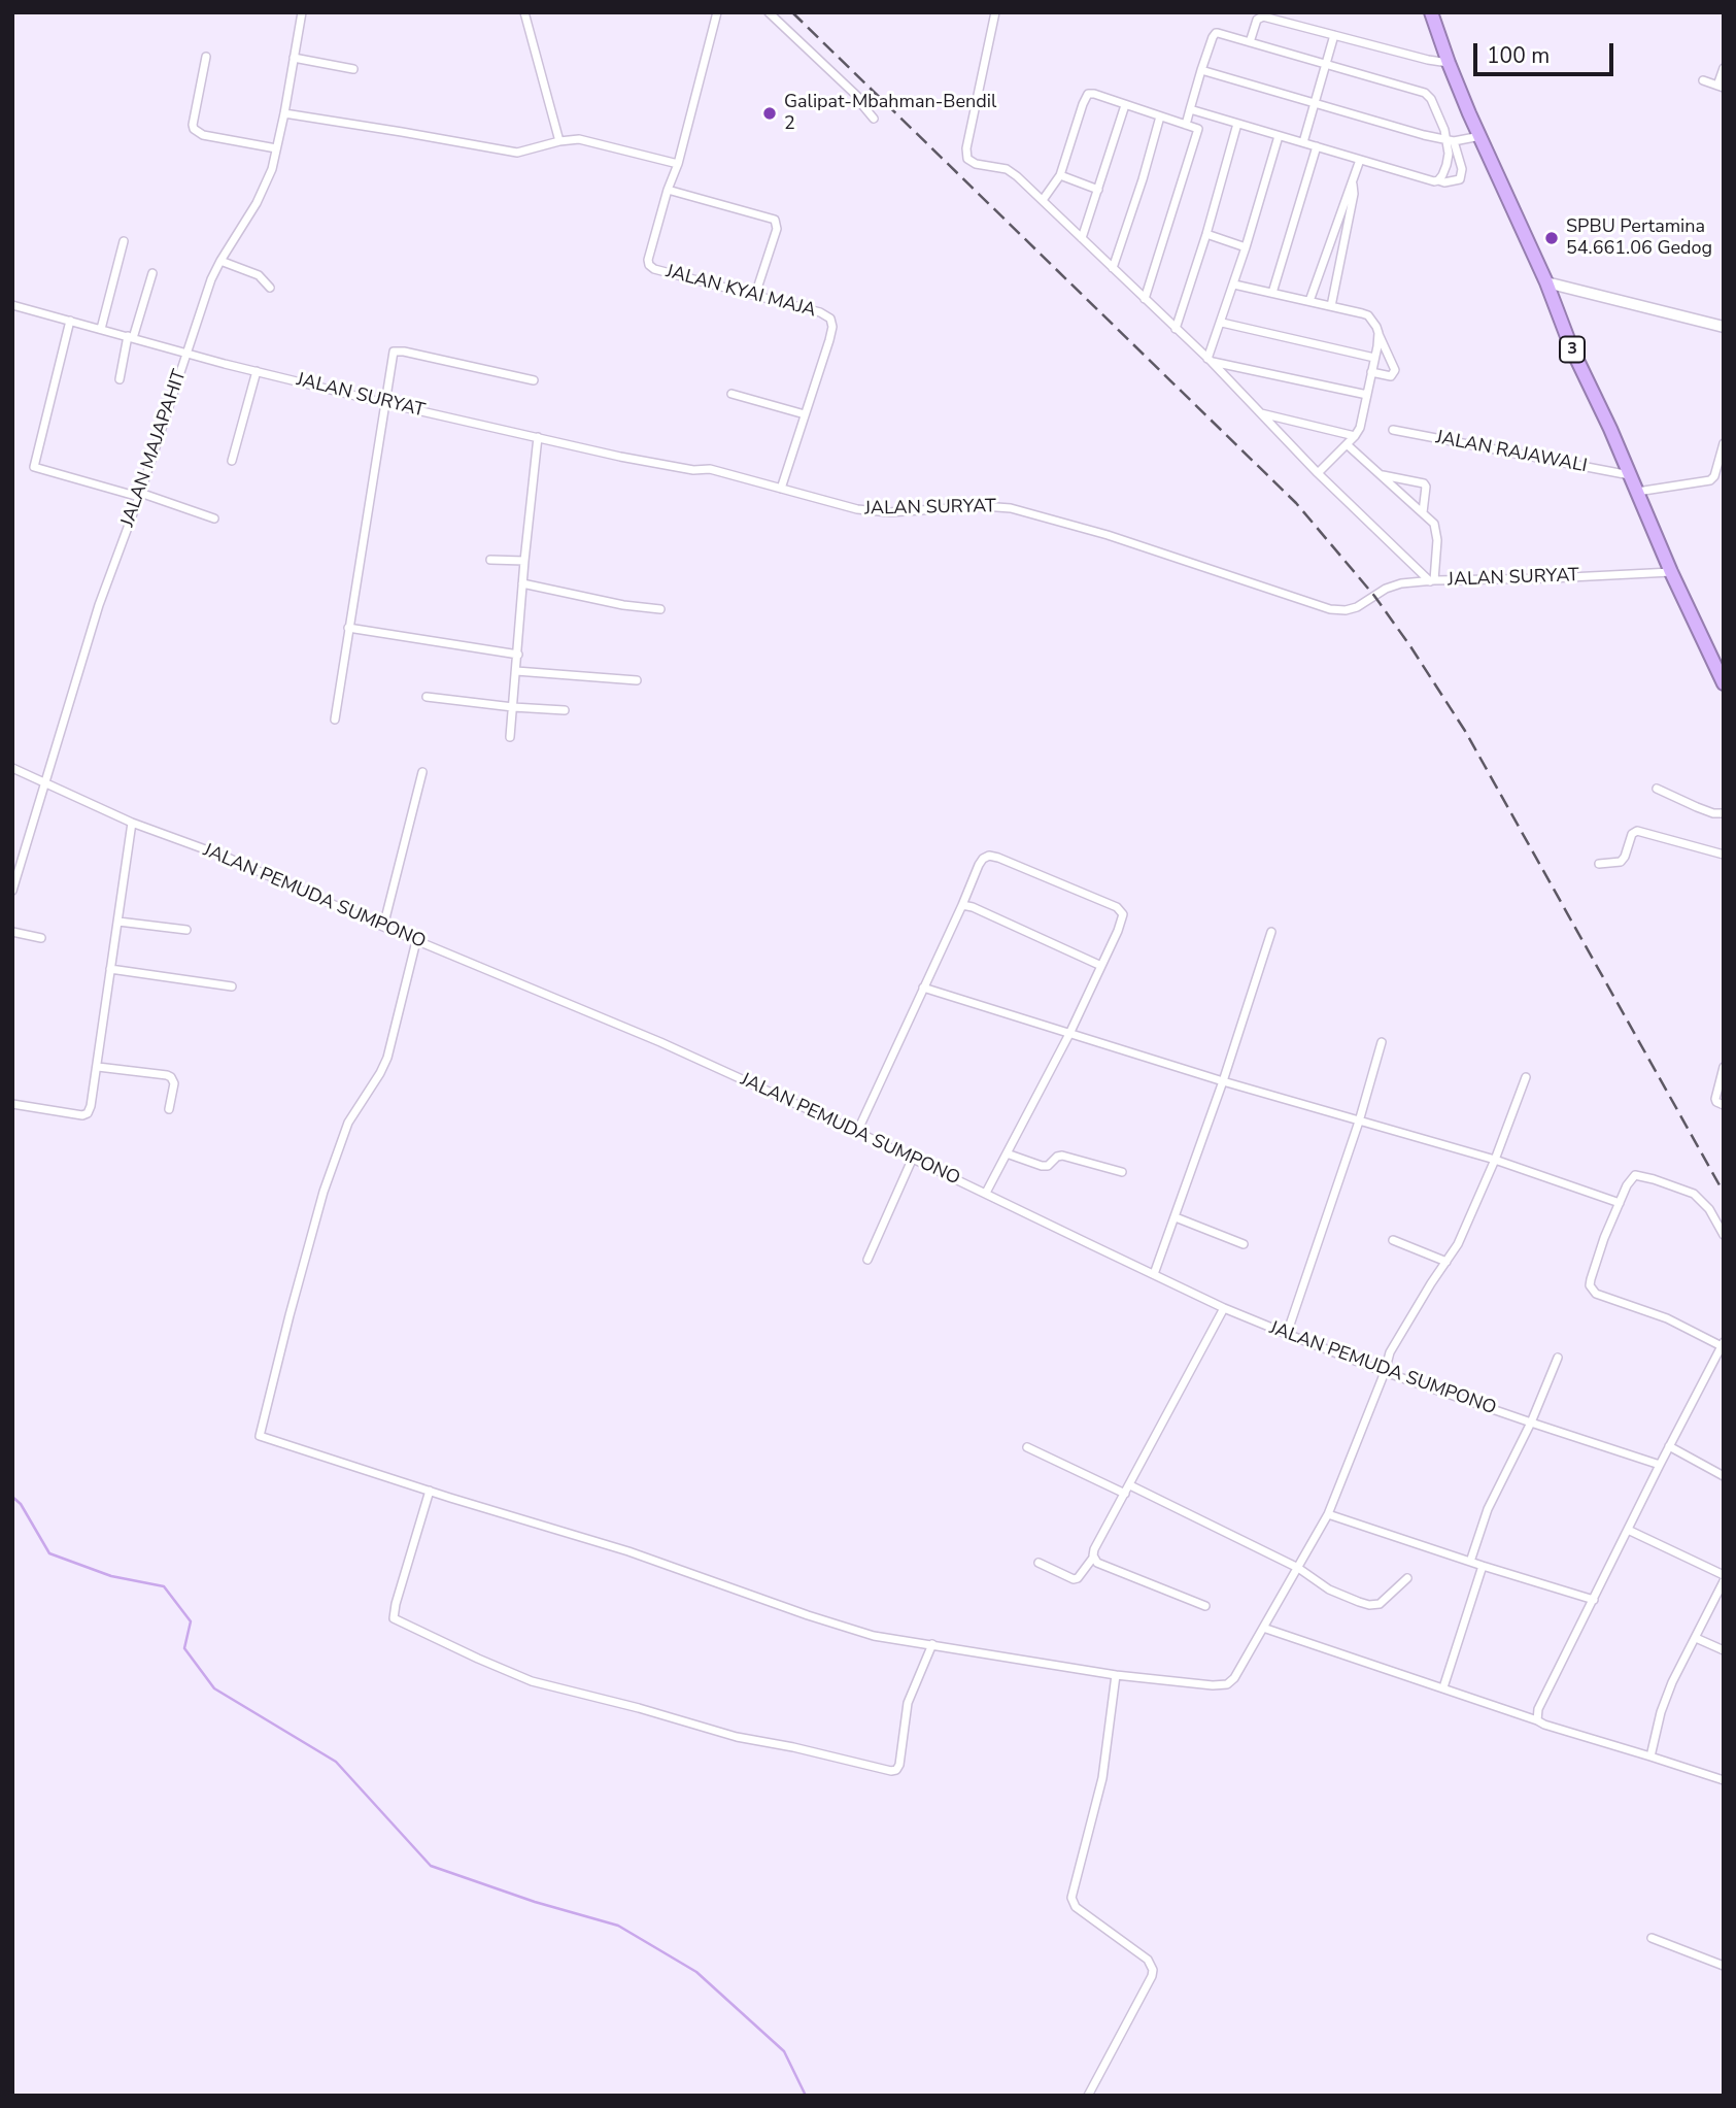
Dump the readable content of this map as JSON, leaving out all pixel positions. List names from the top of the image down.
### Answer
{
  "streets": {
    "highway": ["3"],
    "street": [
      "JALAN KYAI MAJA",
      "JALAN SURYAT",
      "JALAN MAJAPAHIT",
      "JALAN RAJAWALI",
      "JALAN PEMUDA SUMPONO"
    ]
  },
  "crossings": [
    ["JALAN KYAI MAJA", "JALAN SURYAT"],
    ["3", "JALAN SURYAT"],
    ["3", "JALAN RAJAWALI"],
    ["JALAN SURYAT", "JALAN MAJAPAHIT"],
    ["JALAN MAJAPAHIT", "JALAN PEMUDA SUMPONO"]
  ],
  "places": ["Galipat-Mbahman-Bendil 2", "SPBU Pertamina 54.661.06 Gedog"],
  "scale_bar": "100 m"
}
